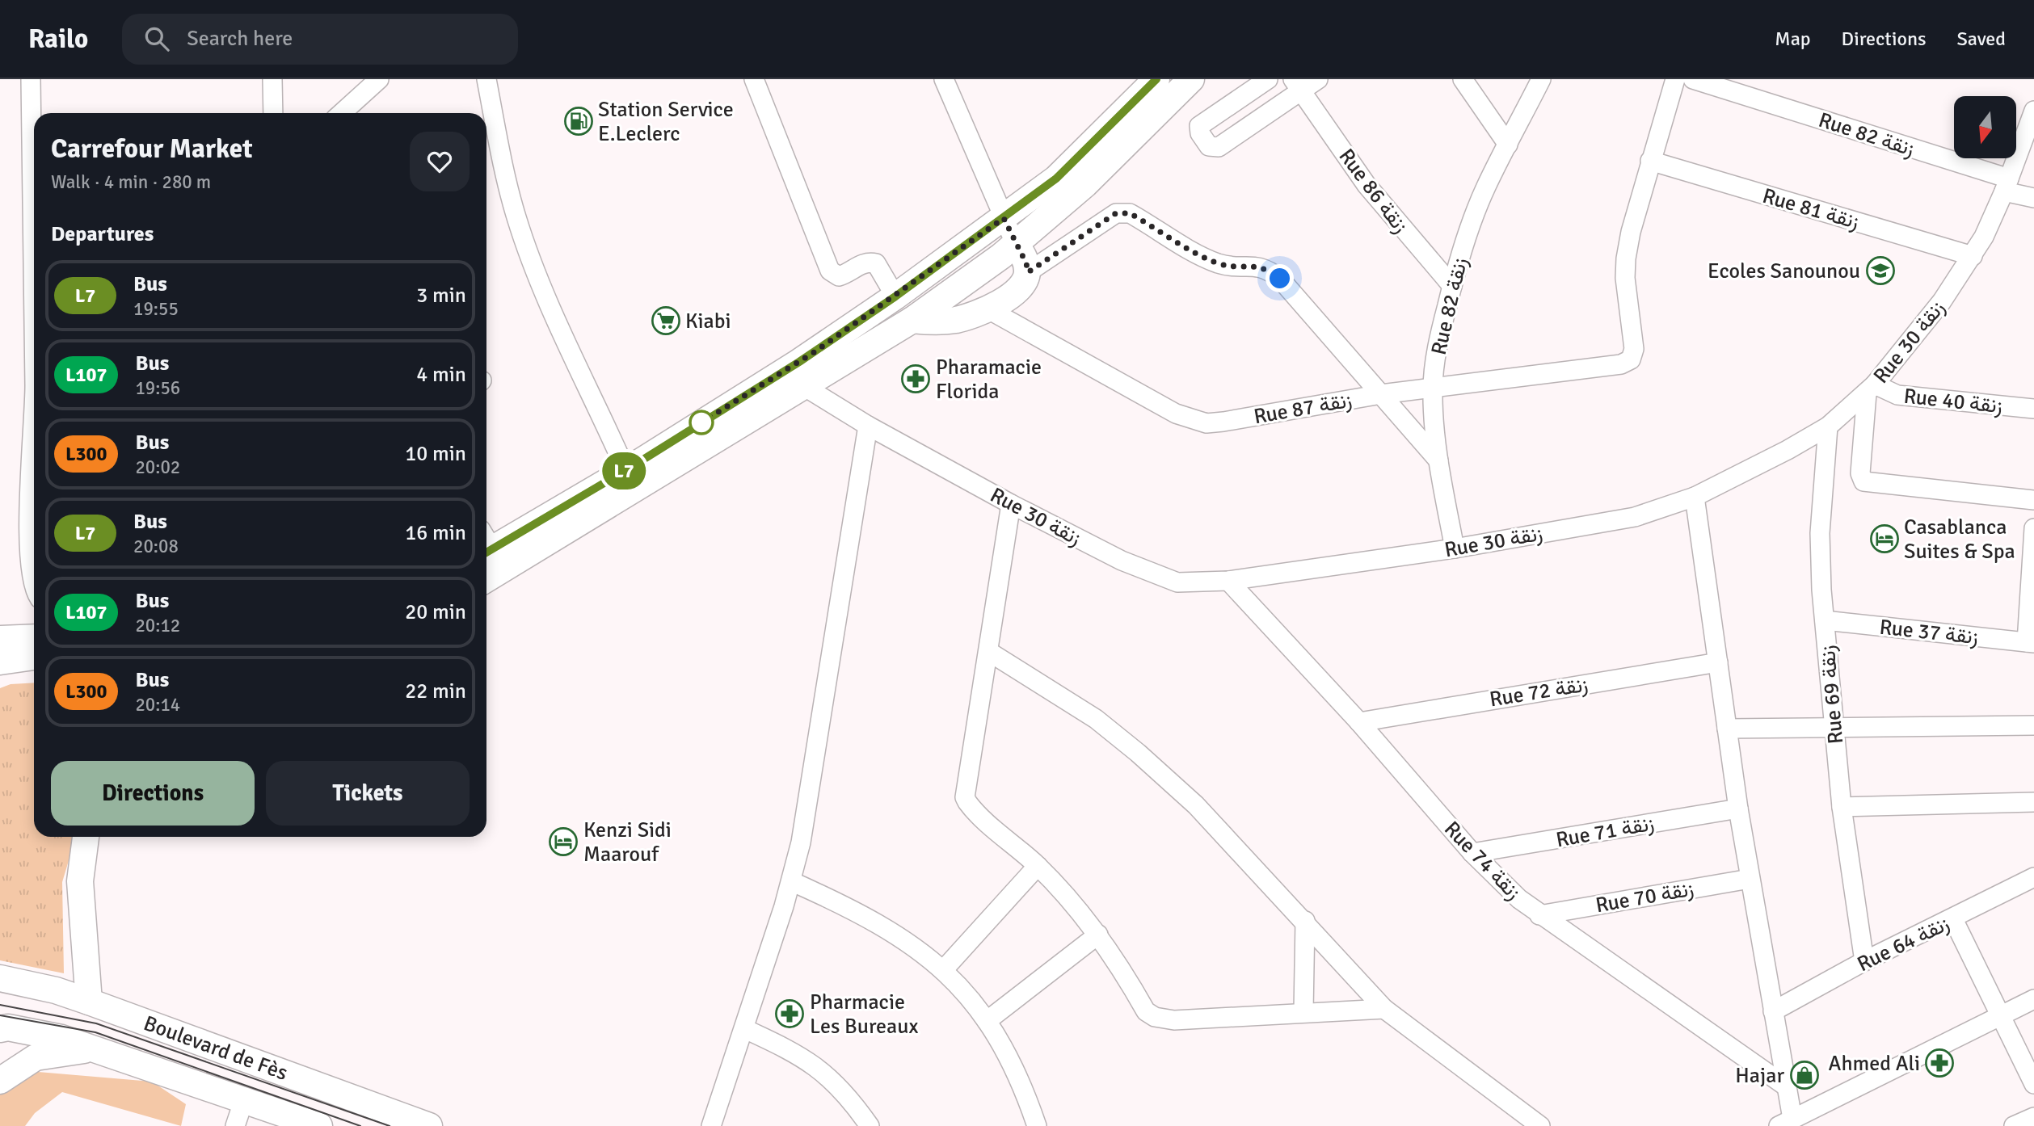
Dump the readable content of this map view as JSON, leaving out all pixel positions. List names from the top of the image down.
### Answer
{
  "streets": {
    "main road": ["Boulevard de Fès"],
    "street": [
      "Rue 82 زنقة",
      "Rue 86 زنقة",
      "Rue 81 زنقة",
      "Rue 30 زنقة",
      "Rue 40 زنقة",
      "Rue 87 زنقة",
      "Rue 37 زنقة",
      "Rue 72 زنقة",
      "Rue 69 زنقة",
      "Rue 71 زنقة",
      "Rue 74 زنقة",
      "Rue 70 زنقة",
      "Rue 64 زنقة"
    ]
  },
  "crossings": [
    ["Rue 82 زنقة", "Rue 86 زنقة"],
    ["Rue 82 زنقة", "Rue 30 زنقة"],
    ["Rue 82 زنقة", "Rue 87 زنقة"],
    ["Rue 81 زنقة", "Rue 30 زنقة"],
    ["Rue 81 زنقة", "Rue 87 زنقة"],
    ["Rue 30 زنقة", "Rue 40 زنقة"],
    ["Rue 30 زنقة", "Rue 69 زنقة"],
    ["Rue 30 زنقة", "Rue 74 زنقة"],
    ["Rue 37 زنقة", "Rue 69 زنقة"],
    ["Rue 72 زنقة", "Rue 74 زنقة"],
    ["Rue 69 زنقة", "Rue 64 زنقة"],
    ["Rue 71 زنقة", "Rue 74 زنقة"],
    ["Rue 74 زنقة", "Rue 70 زنقة"]
  ],
  "places": {
    "fuel station": ["Station Service E.Leclerc"],
    "school or university": ["Ecoles Sanounou"],
    "supermarket": ["Kiabi"],
    "pharmacy": ["Pharamacie Florida", "Pharmacie Les Bureaux", "Ahmed Ali"],
    "hotel": ["Casablanca Suites & Spa", "Kenzi Sidi Maarouf"],
    "shop": ["Hajar"]
  },
  "lines": ["bus line L7"],
  "north": "bottom",
  "page": {
    "header": "Railo",
    "search": "Search here",
    "nav": ["Map", "Directions", "Saved"],
    "on_map": "L7",
    "heading": [
      ["Carrefour Market", "Walk · 4 min · 280 m"],
      "Departures"
    ],
    "list": [
      {
        "mark": "L7",
        "name": "Bus",
        "note": "19:55",
        "value": "3 min"
      },
      {
        "mark": "L107",
        "name": "Bus",
        "note": "19:56",
        "value": "4 min"
      },
      {
        "mark": "L300",
        "name": "Bus",
        "note": "20:02",
        "value": "10 min"
      },
      {
        "mark": "L7",
        "name": "Bus",
        "note": "20:08",
        "value": "16 min"
      },
      {
        "mark": "L107",
        "name": "Bus",
        "note": "20:12",
        "value": "20 min"
      },
      {
        "mark": "L300",
        "name": "Bus",
        "note": "20:14",
        "value": "22 min"
      }
    ],
    "buttons": ["Directions", "Tickets"]
  }
}
